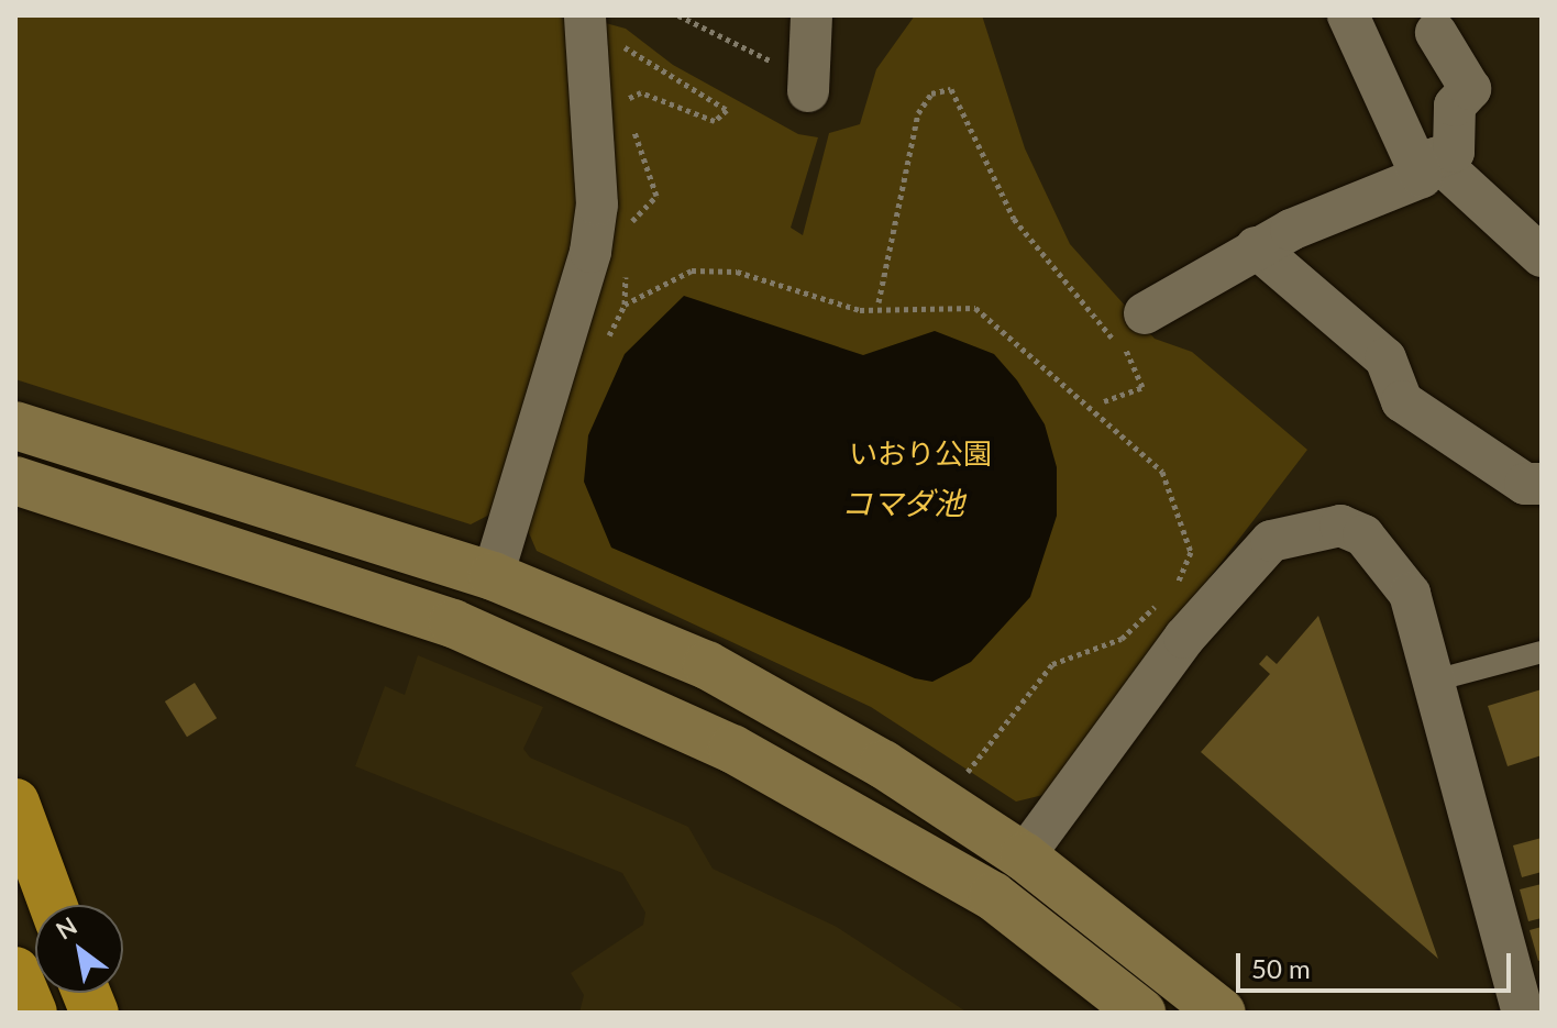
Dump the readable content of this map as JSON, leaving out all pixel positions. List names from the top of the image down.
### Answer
{
  "water": ["コマダ池"],
  "parks": ["いおり公園"],
  "scale_bar": "50 m",
  "north": "top left"
}
